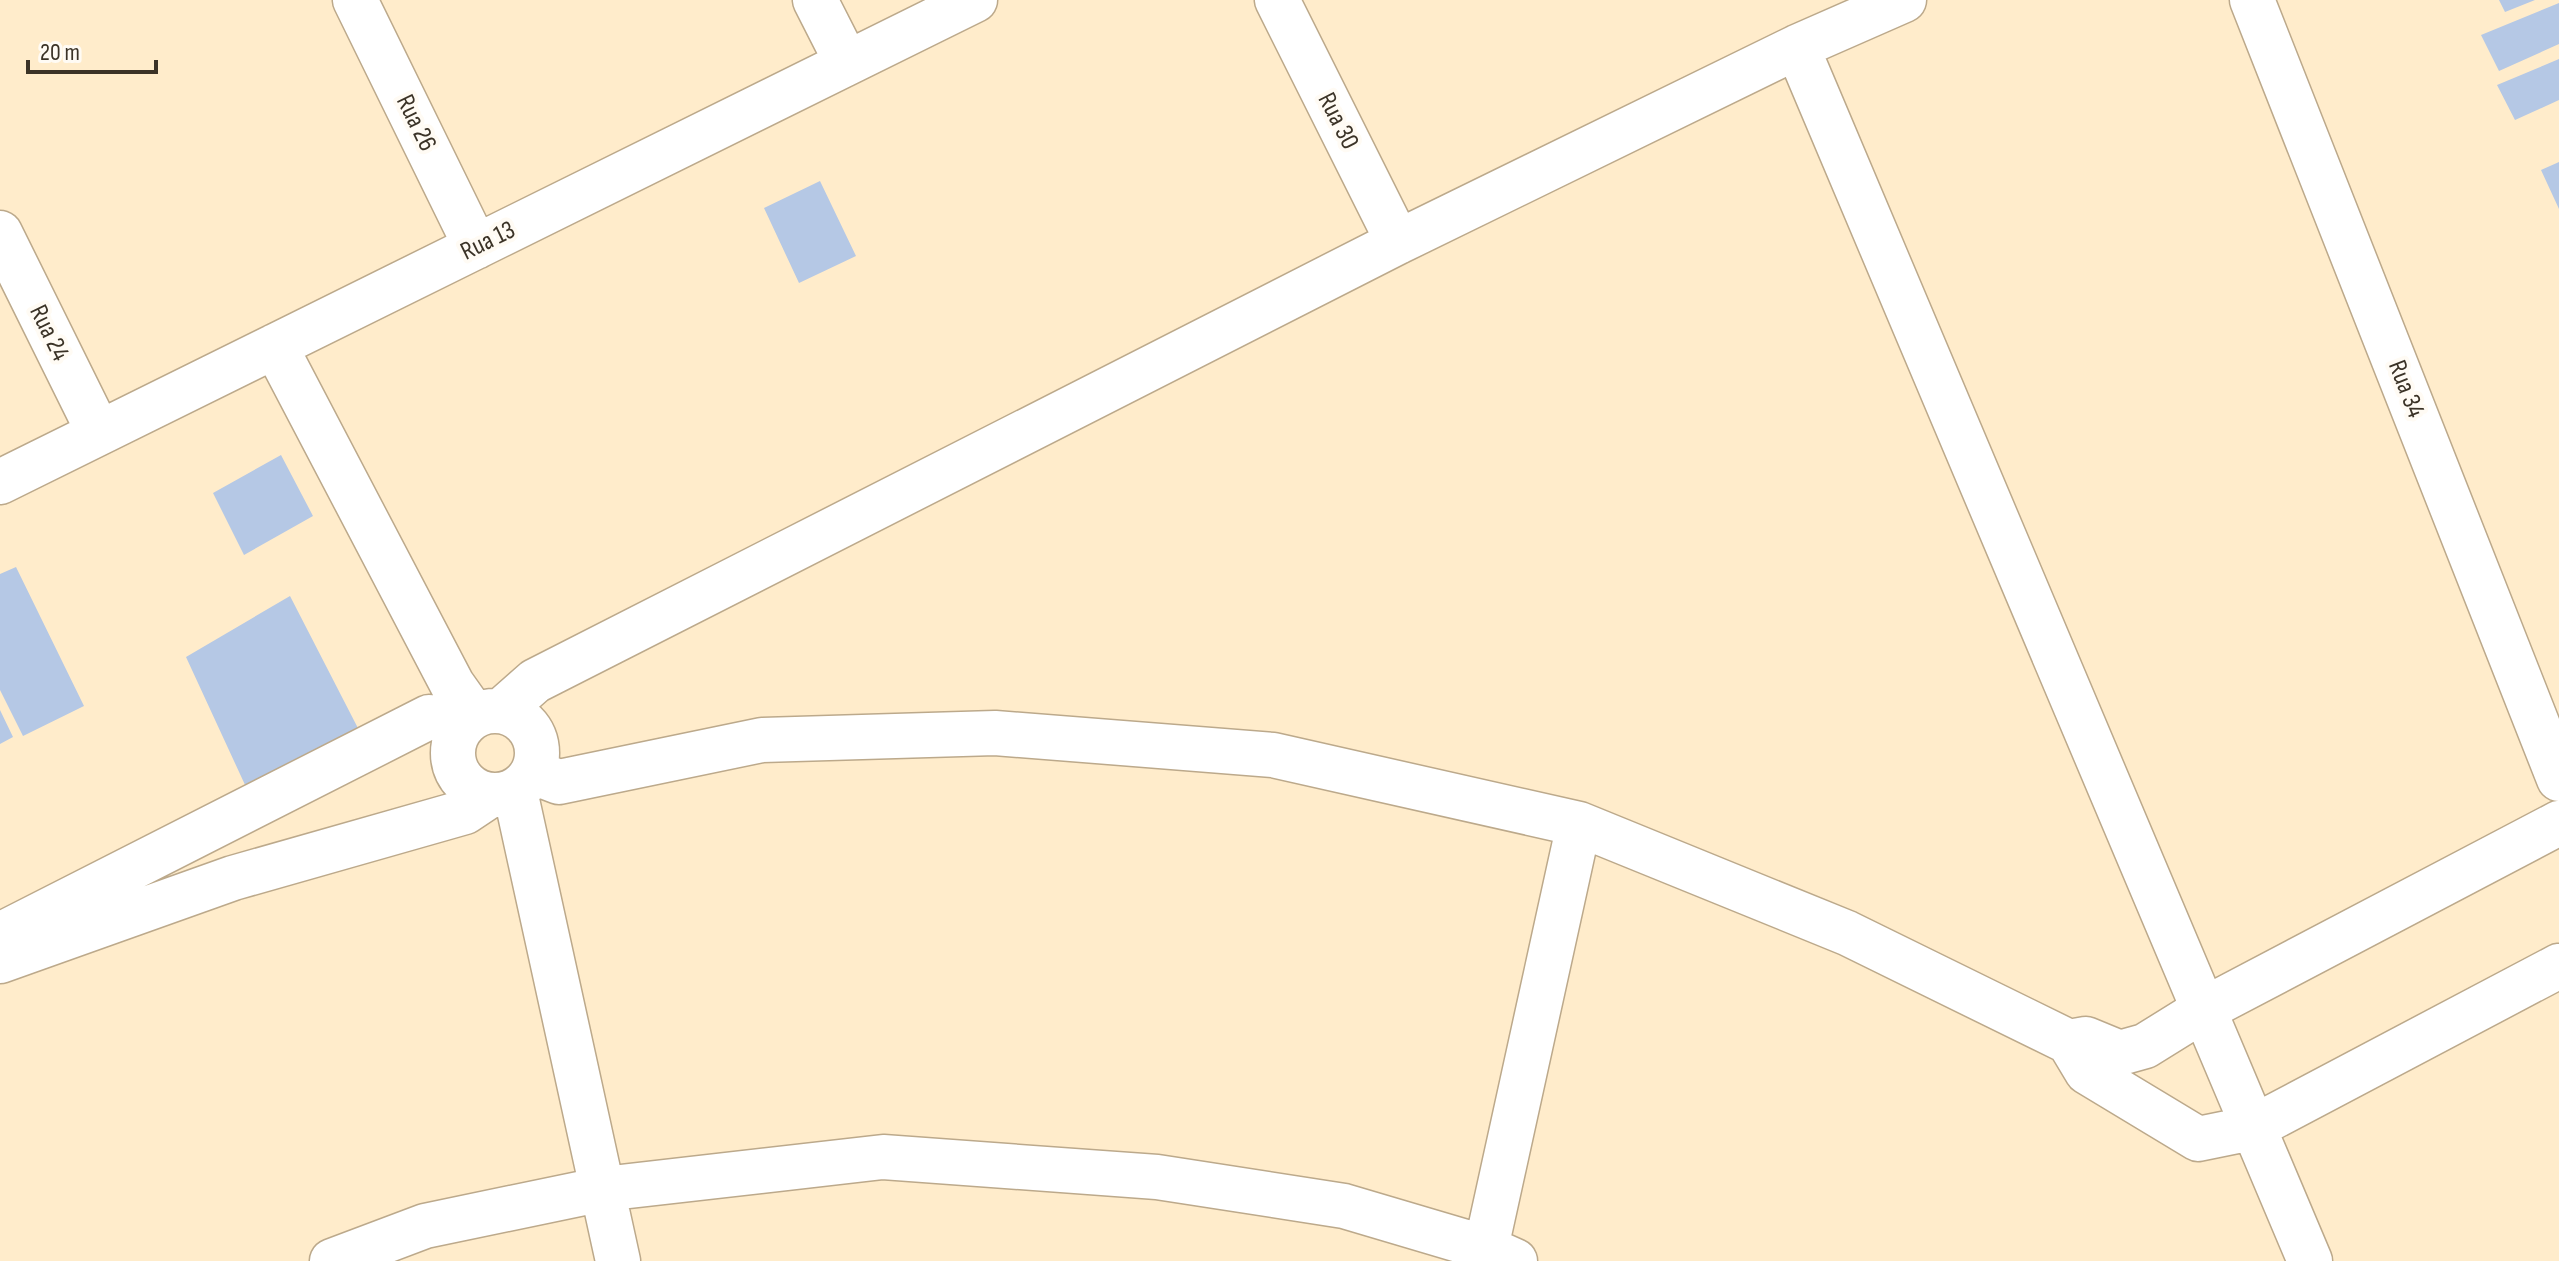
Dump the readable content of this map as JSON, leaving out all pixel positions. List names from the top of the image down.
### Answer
{
  "streets": {
    "street": [
      "Rua 30",
      "Rua 26",
      "Rua 13",
      "Rua 24",
      "Rua 34"
    ]
  },
  "crossings": [
    ["Rua 26", "Rua 13"],
    ["Rua 13", "Rua 24"]
  ],
  "scale_bar": "20 m"
}
